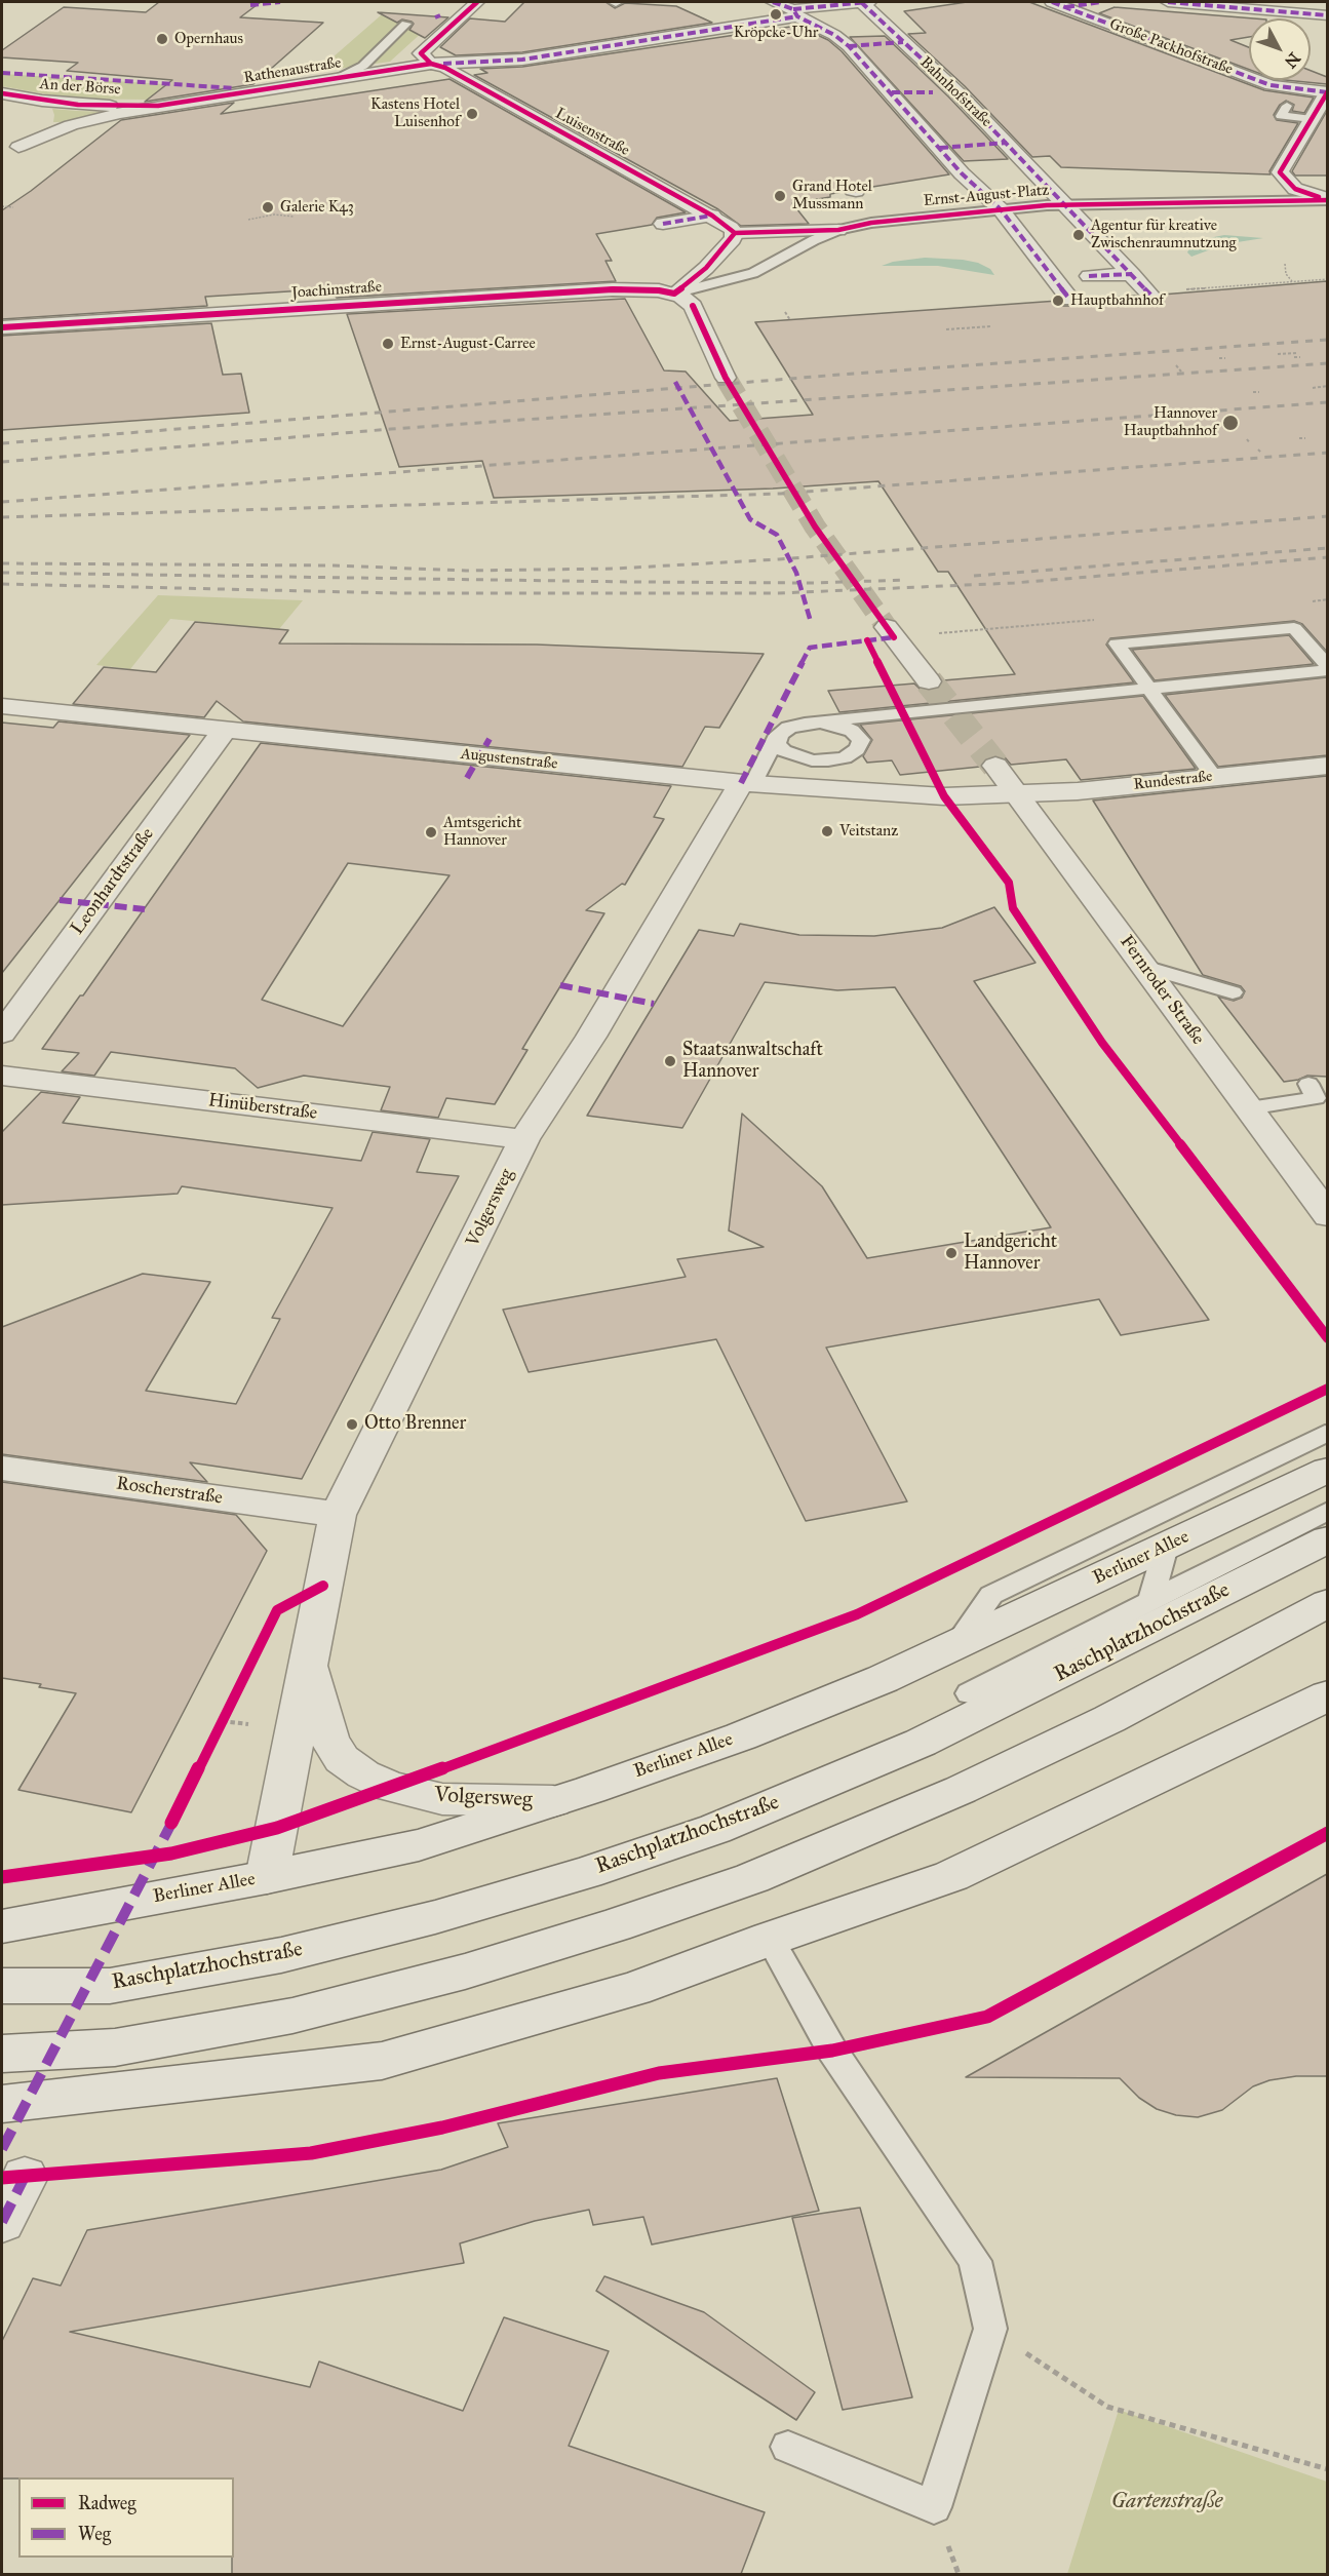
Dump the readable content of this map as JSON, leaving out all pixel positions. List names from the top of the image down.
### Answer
{
  "streets": {
    "street": [
      "Große Packhofstraße",
      "Rathenaustraße",
      "An der Börse",
      "Bahnhofstraße",
      "Luisenstraße",
      "Ernst-August-Platz",
      "Joachimstraße",
      "Augustenstraße",
      "Rundestraße",
      "Leonhardtstraße",
      "Fernroder Straße",
      "Hinüberstraße",
      "Volgersweg",
      "Roscherstraße",
      "Berliner Allee",
      "Raschplatzhochstraße"
    ]
  },
  "crossings": [
    ["Rathenaustraße", "An der Börse"],
    ["Rathenaustraße", "Bahnhofstraße"],
    ["Rathenaustraße", "Luisenstraße"],
    ["Bahnhofstraße", "Ernst-August-Platz"],
    ["Luisenstraße", "Ernst-August-Platz"],
    ["Ernst-August-Platz", "Joachimstraße"],
    ["Augustenstraße", "Rundestraße"],
    ["Augustenstraße", "Leonhardtstraße"],
    ["Augustenstraße", "Fernroder Straße"],
    ["Augustenstraße", "Volgersweg"],
    ["Rundestraße", "Fernroder Straße"],
    ["Hinüberstraße", "Volgersweg"],
    ["Volgersweg", "Roscherstraße"],
    ["Volgersweg", "Berliner Allee"]
  ],
  "parks": ["Gartenstraße"],
  "places": [
    "Kröpcke-Uhr",
    "Opernhaus",
    "Kastens Hotel Luisenhof",
    "Grand Hotel Mussmann",
    "Galerie K43",
    "Agentur für kreative Zwischenraumnutzung",
    "Hauptbahnhof",
    "Ernst-August-Carree",
    "Hannover Hauptbahnhof",
    "Veitstanz",
    "Amtsgericht Hannover",
    "Staatsanwaltschaft Hannover",
    "Landgericht Hannover",
    "Otto Brenner"
  ],
  "legend": ["Radweg", "Weg"],
  "north": "bottom right"
}
